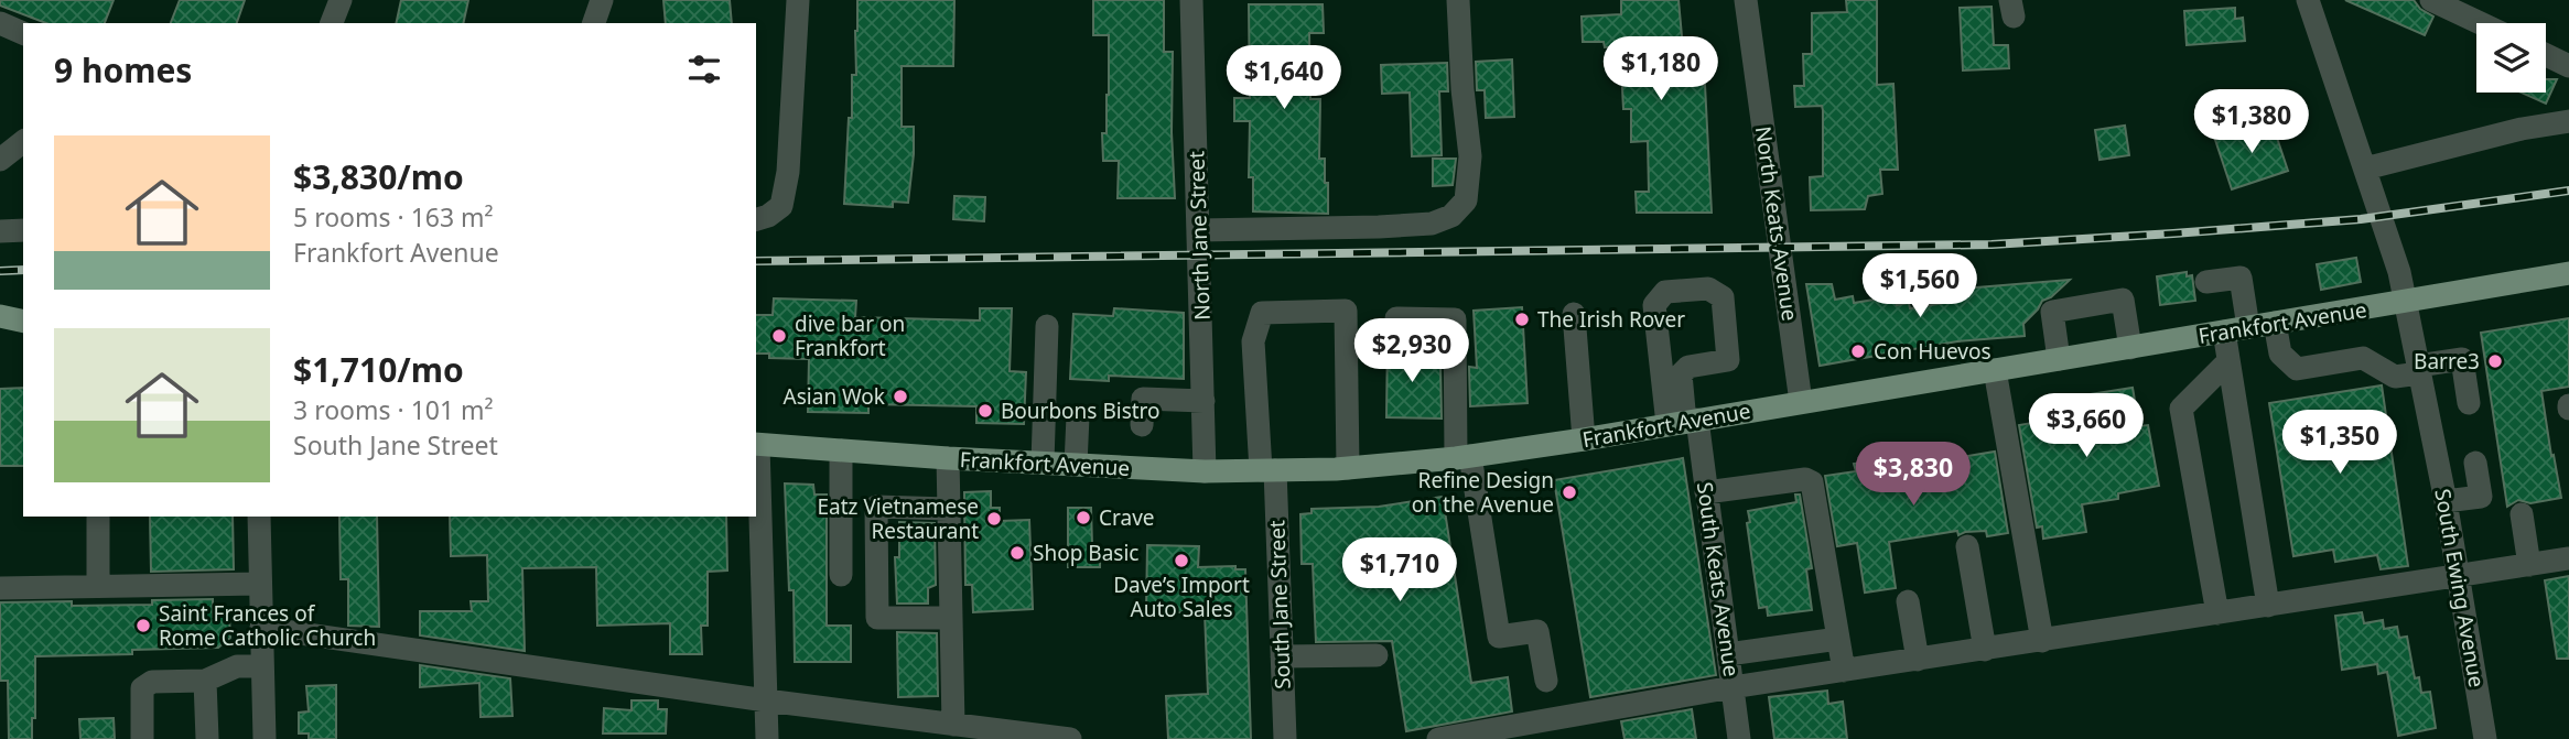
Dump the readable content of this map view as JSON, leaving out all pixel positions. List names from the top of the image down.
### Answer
{
  "streets": {
    "main road": ["Frankfort Avenue"],
    "street": [
      "North Keats Avenue",
      "North Jane Street",
      "South Keats Avenue",
      "South Ewing Avenue",
      "South Jane Street"
    ]
  },
  "crossings": [
    ["North Keats Avenue", "Frankfort Avenue"],
    ["North Jane Street", "Frankfort Avenue"],
    ["Frankfort Avenue", "South Keats Avenue"],
    ["Frankfort Avenue", "South Ewing Avenue"],
    ["Frankfort Avenue", "South Jane Street"]
  ],
  "places": [
    "The Irish Rover",
    "dive bar on Frankfort",
    "Con Huevos",
    "Barre3",
    "Asian Wok",
    "Bourbons Bistro",
    "Refine Design on the Avenue",
    "Crave",
    "Eatz Vietnamese Restaurant",
    "Shop Basic",
    "Dave’s Import Auto Sales",
    "Saint Frances of Rome Catholic Church"
  ],
  "page": {
    "heading": "9 homes",
    "price": [
      "$1,180",
      "$1,640",
      "$1,380",
      "$1,560",
      "$2,930",
      "$3,660",
      "$1,350",
      "$3,830",
      "$1,710"
    ],
    "list": [
      {
        "name": "$3,830/mo",
        "note": "5 rooms · 163 m² · Frankfort Avenue"
      },
      {
        "name": "$1,710/mo",
        "note": "3 rooms · 101 m² · South Jane Street"
      }
    ]
  }
}
